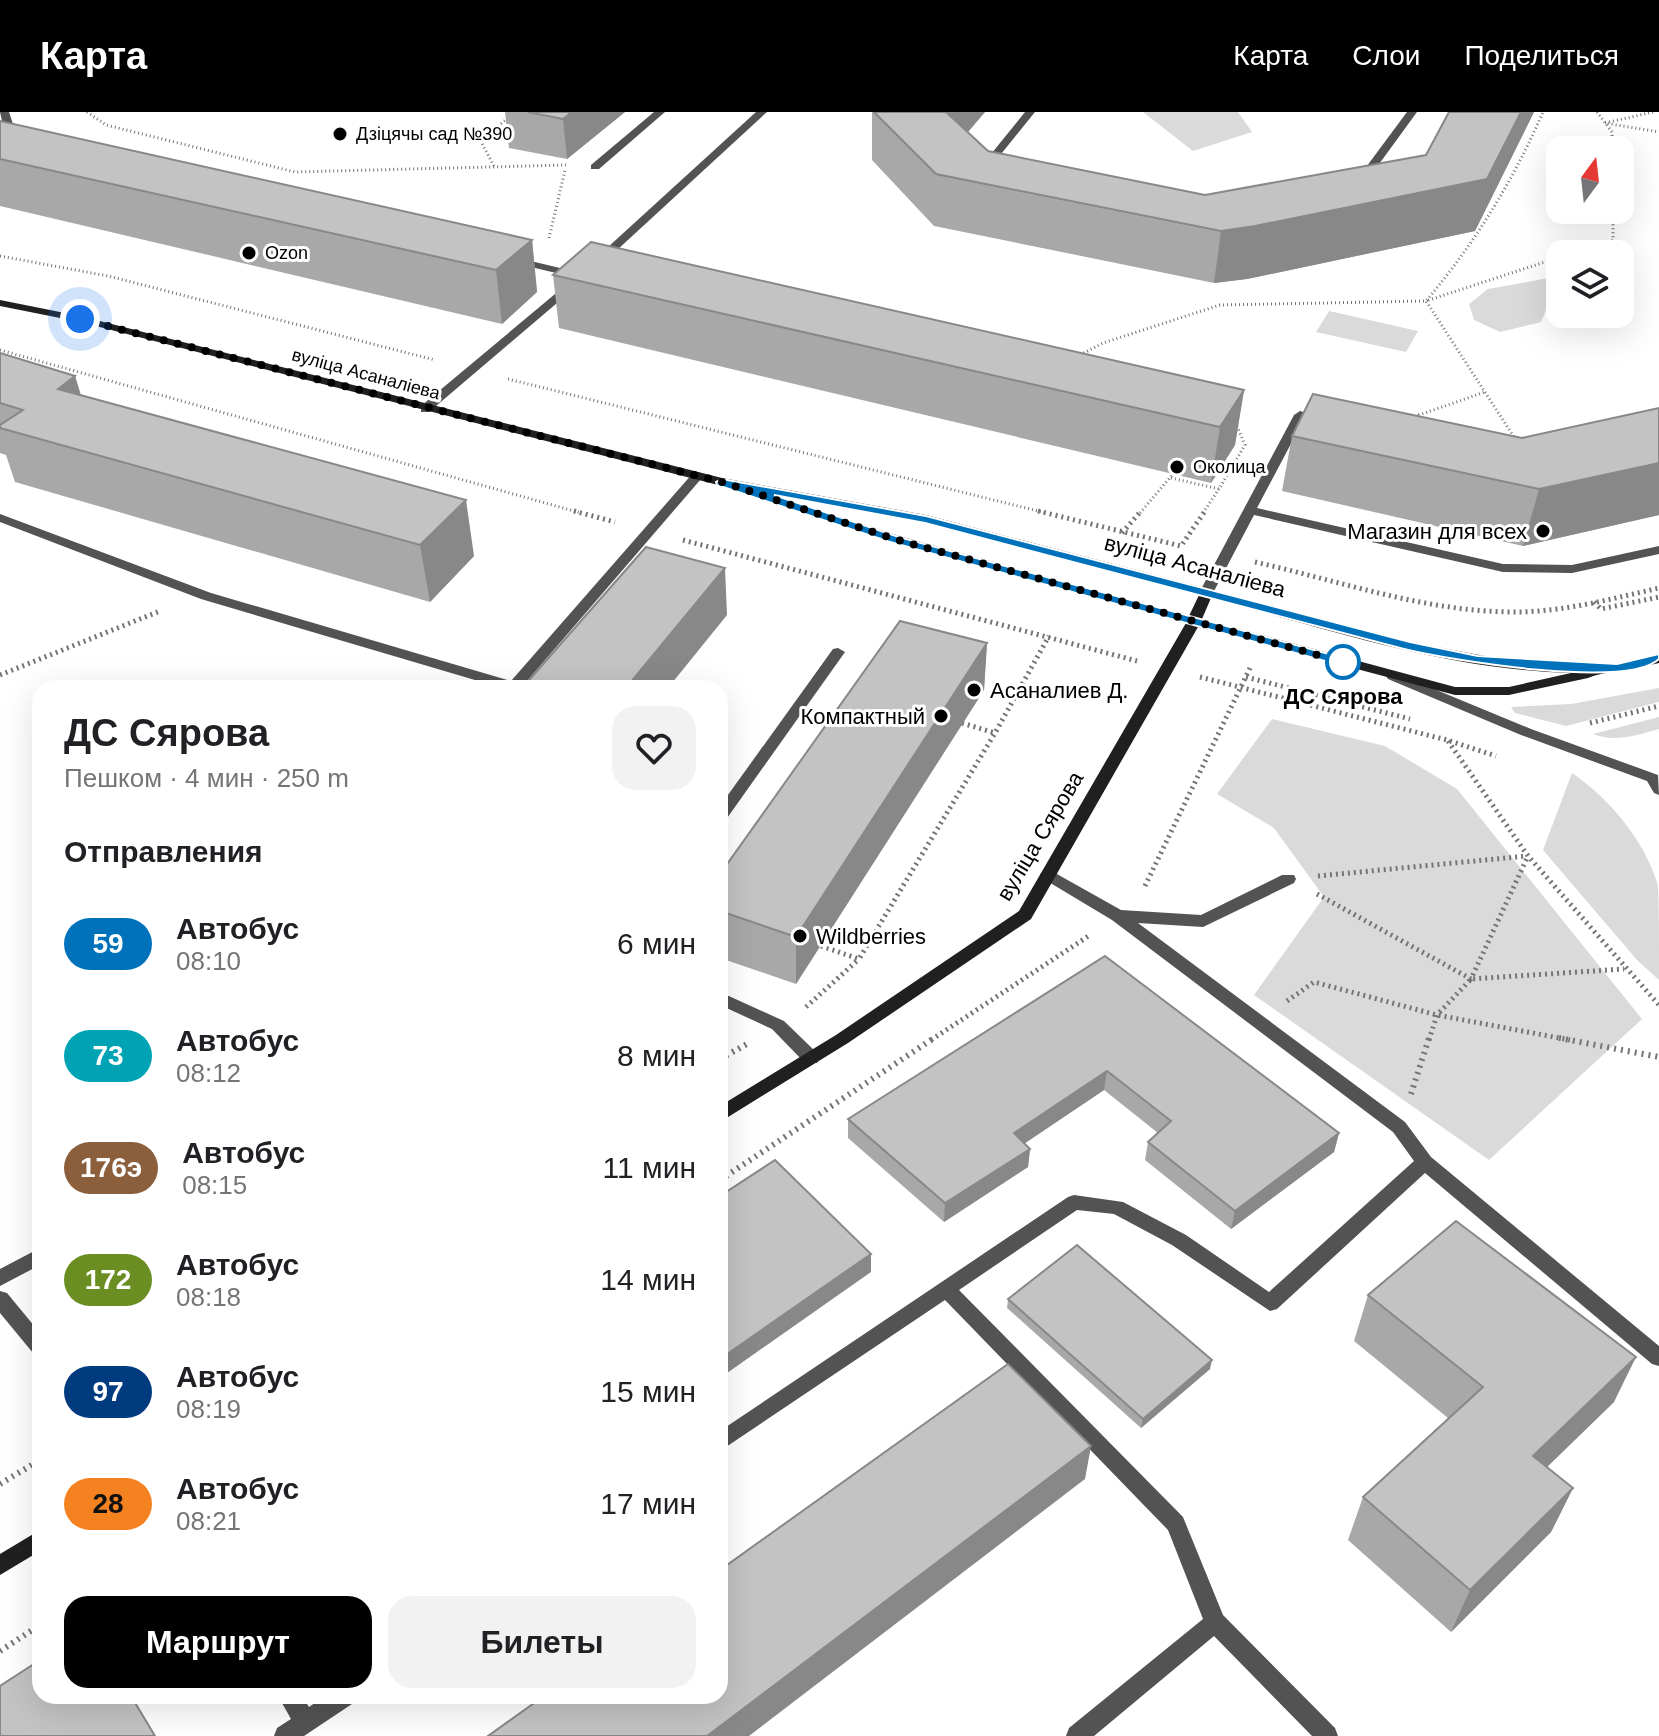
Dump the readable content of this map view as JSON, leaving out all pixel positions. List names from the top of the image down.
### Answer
{
  "streets": {
    "main road": ["вуліца Асаналіева", "вуліца Сярова"]
  },
  "crossings": [
    ["вуліца Асаналіева", "вуліца Сярова"]
  ],
  "places": [
    "Дзіцячы сад №390",
    "Ozon",
    "Околица",
    "Магазин для всех",
    "ДС Сярова",
    "Асаналиев Д.",
    "Компактный",
    "Wildberries"
  ],
  "lines": ["bus line 59"],
  "north": "top",
  "page": {
    "header": "Карта",
    "nav": ["Карта", "Слои", "Поделиться"],
    "heading": [
      ["ДС Сярова", "Пешком · 4 мин · 250 m"],
      "Отправления"
    ],
    "list": [
      {
        "mark": "59",
        "name": "Автобус",
        "note": "08:10",
        "value": "6 мин"
      },
      {
        "mark": "73",
        "name": "Автобус",
        "note": "08:12",
        "value": "8 мин"
      },
      {
        "mark": "176э",
        "name": "Автобус",
        "note": "08:15",
        "value": "11 мин"
      },
      {
        "mark": "172",
        "name": "Автобус",
        "note": "08:18",
        "value": "14 мин"
      },
      {
        "mark": "97",
        "name": "Автобус",
        "note": "08:19",
        "value": "15 мин"
      },
      {
        "mark": "28",
        "name": "Автобус",
        "note": "08:21",
        "value": "17 мин"
      }
    ],
    "buttons": ["Маршрут", "Билеты"]
  }
}
